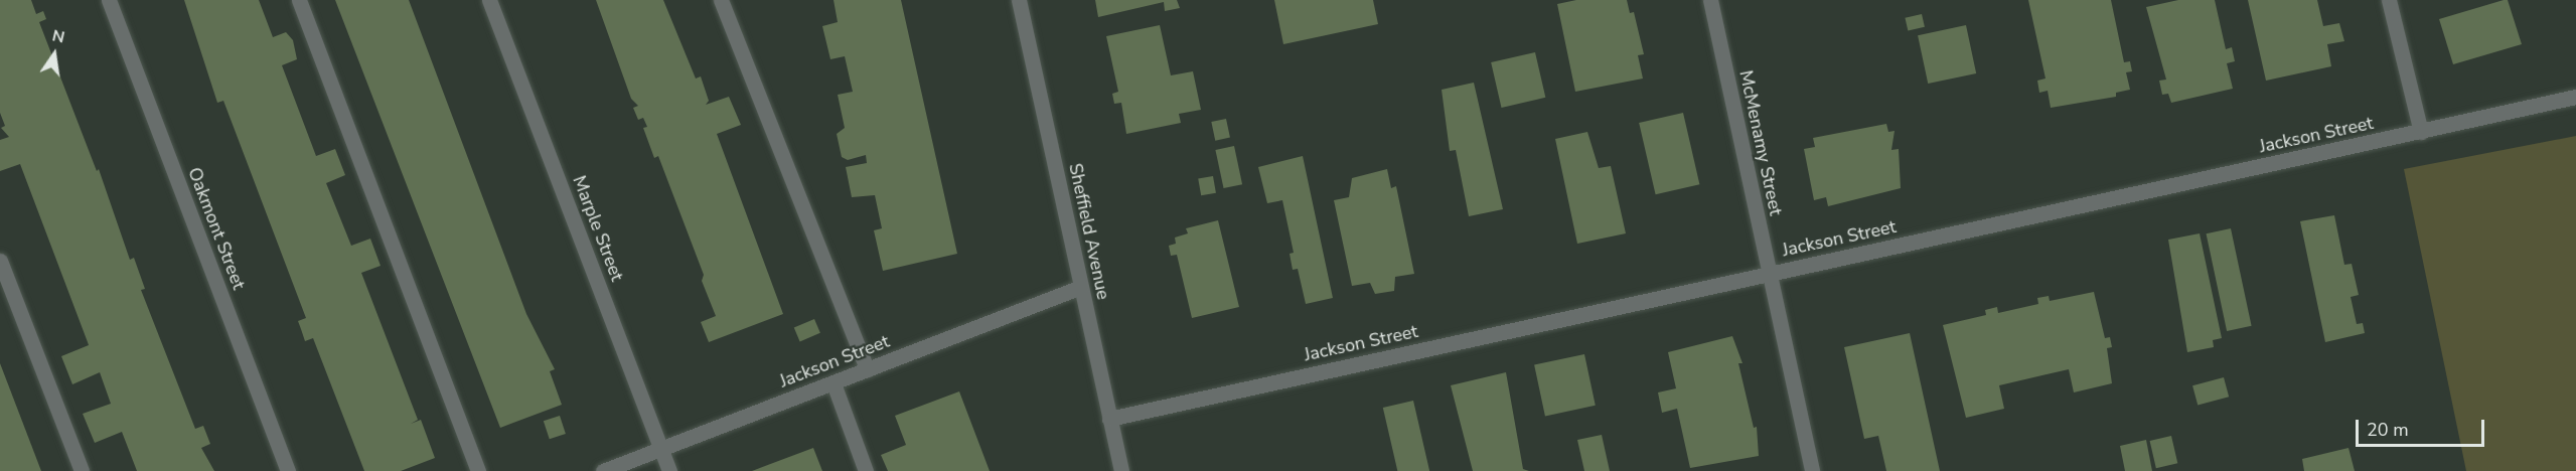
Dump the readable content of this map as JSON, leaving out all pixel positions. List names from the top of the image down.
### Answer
{
  "streets": {
    "street": [
      "Jackson Street",
      "McMenamy Street",
      "Oakmont Street",
      "Marple Street",
      "Sheffield Avenue"
    ]
  },
  "crossings": [
    ["Jackson Street", "McMenamy Street"],
    ["Jackson Street", "Marple Street"],
    ["Jackson Street", "Sheffield Avenue"]
  ],
  "scale_bar": "20 m",
  "north": "top"
}
